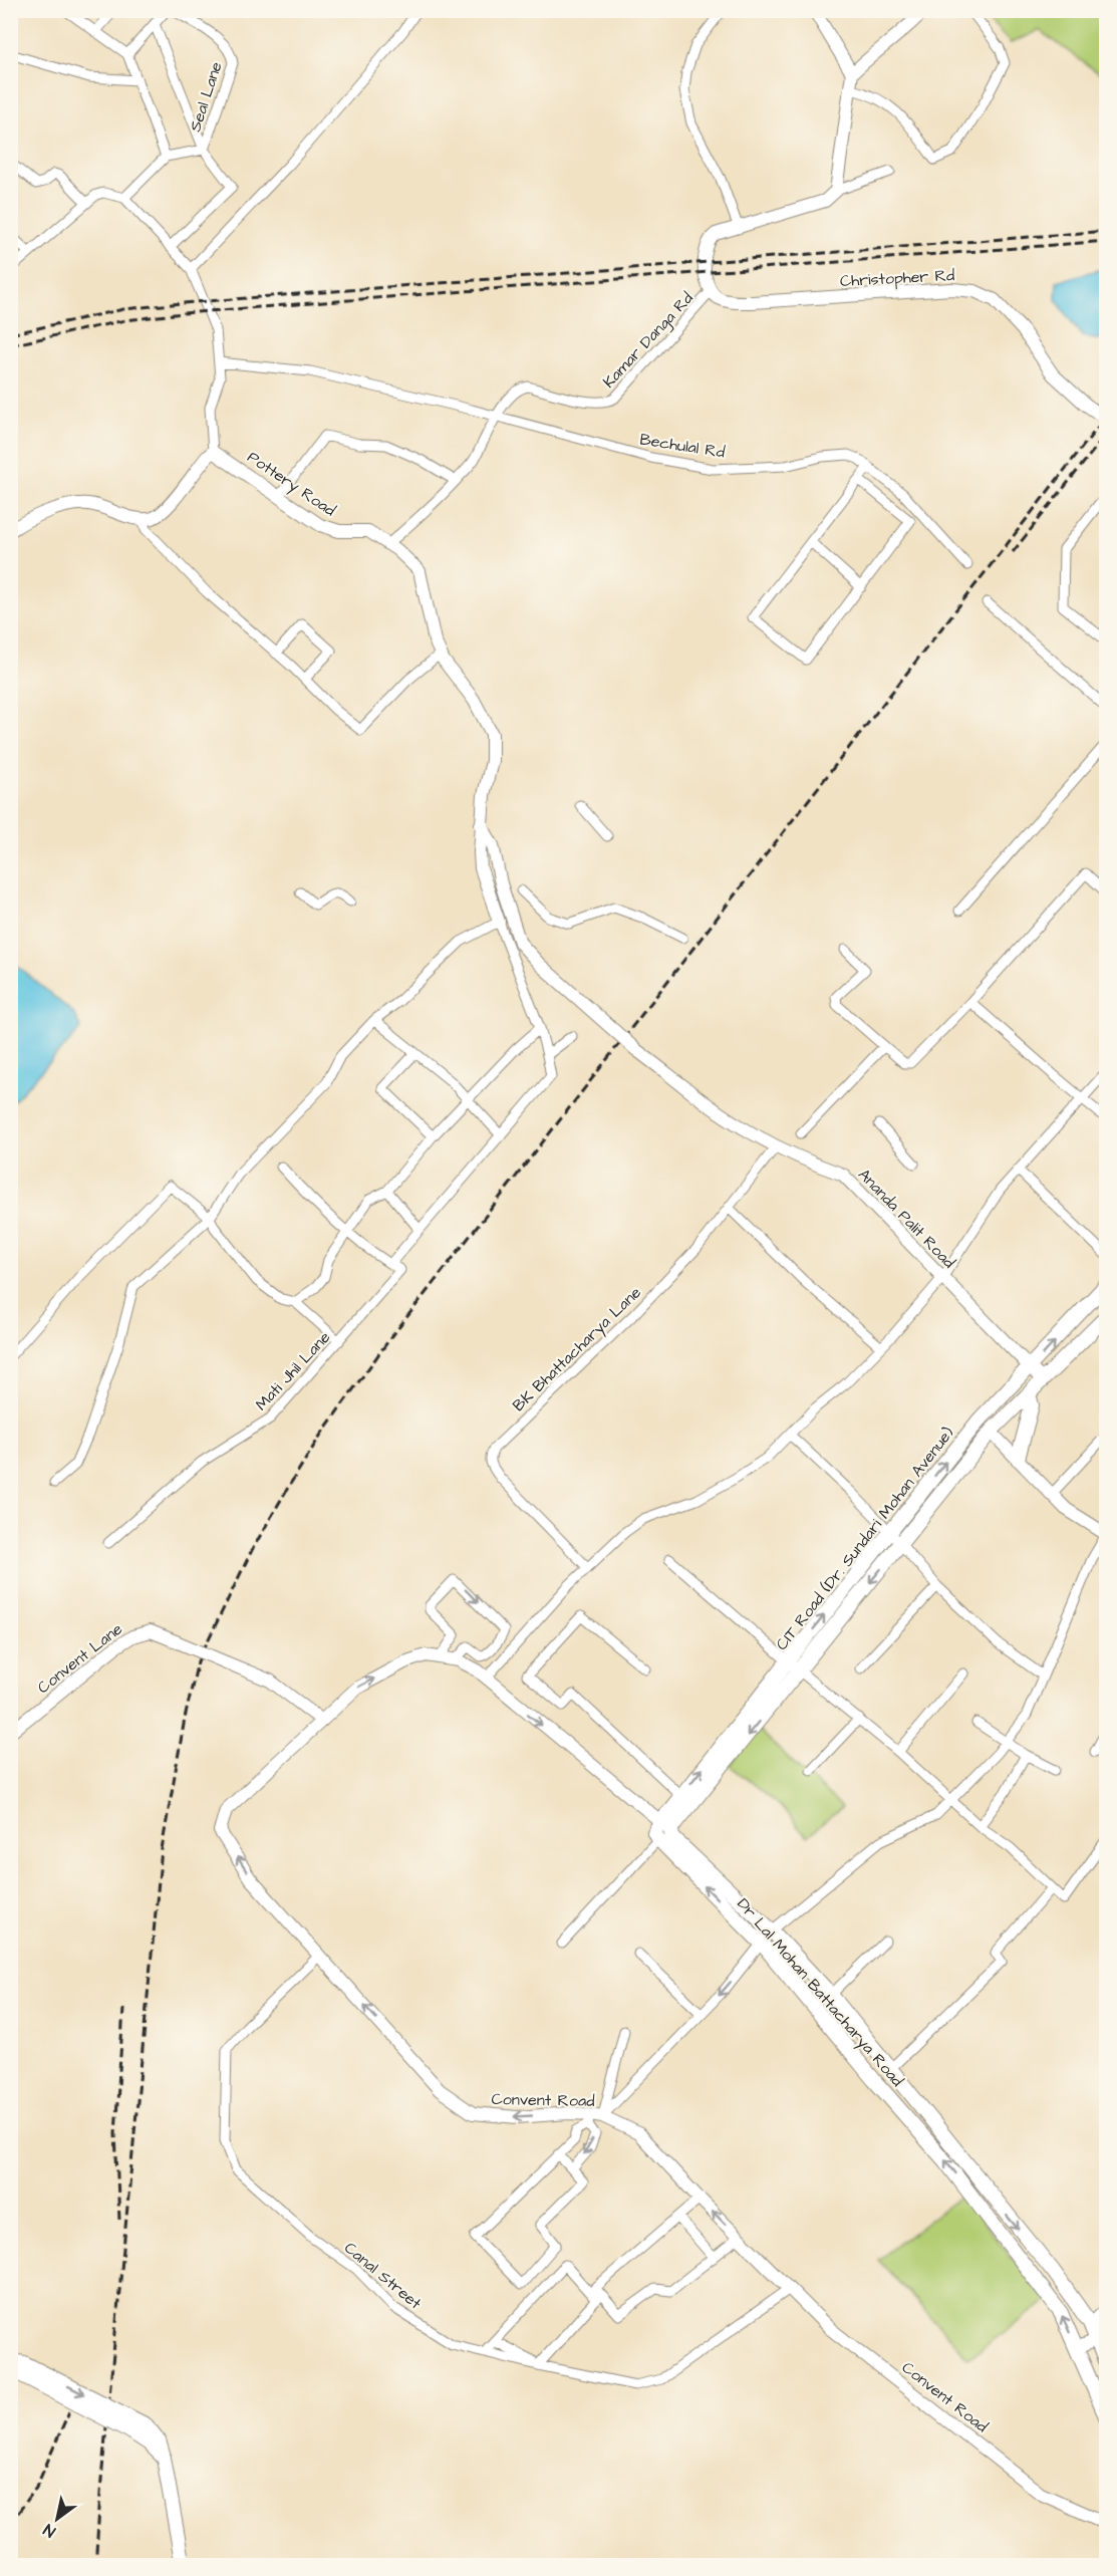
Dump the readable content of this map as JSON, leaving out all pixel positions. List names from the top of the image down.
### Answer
{
  "streets": {
    "main road": ["CIT Road (Dr. Sundari Mohan Avenue)", "Dr Lal Mohan Battacharya Road"],
    "street": [
      "Seal Lane",
      "Christopher Rd",
      "Kamar Danga Rd",
      "Bechulal Rd",
      "Pottery Road",
      "Ananda Palit Road",
      "BK Bhattacharya Lane",
      "Mati Jhil Lane",
      "Convent Lane",
      "Convent Road",
      "Canal Street"
    ]
  },
  "crossings": [
    ["Christopher Rd", "Kamar Danga Rd"],
    ["Kamar Danga Rd", "Bechulal Rd"],
    ["Kamar Danga Rd", "Pottery Road"],
    ["Pottery Road", "Ananda Palit Road"],
    ["Ananda Palit Road", "BK Bhattacharya Lane"],
    ["Ananda Palit Road", "CIT Road (Dr. Sundari Mohan Avenue)"],
    ["CIT Road (Dr. Sundari Mohan Avenue)", "Dr Lal Mohan Battacharya Road"],
    ["CIT Road (Dr. Sundari Mohan Avenue)", "Convent Road"],
    ["Convent Lane", "Convent Road"],
    ["Dr Lal Mohan Battacharya Road", "Convent Road"],
    ["Convent Road", "Canal Street"]
  ],
  "north": "bottom left"
}
